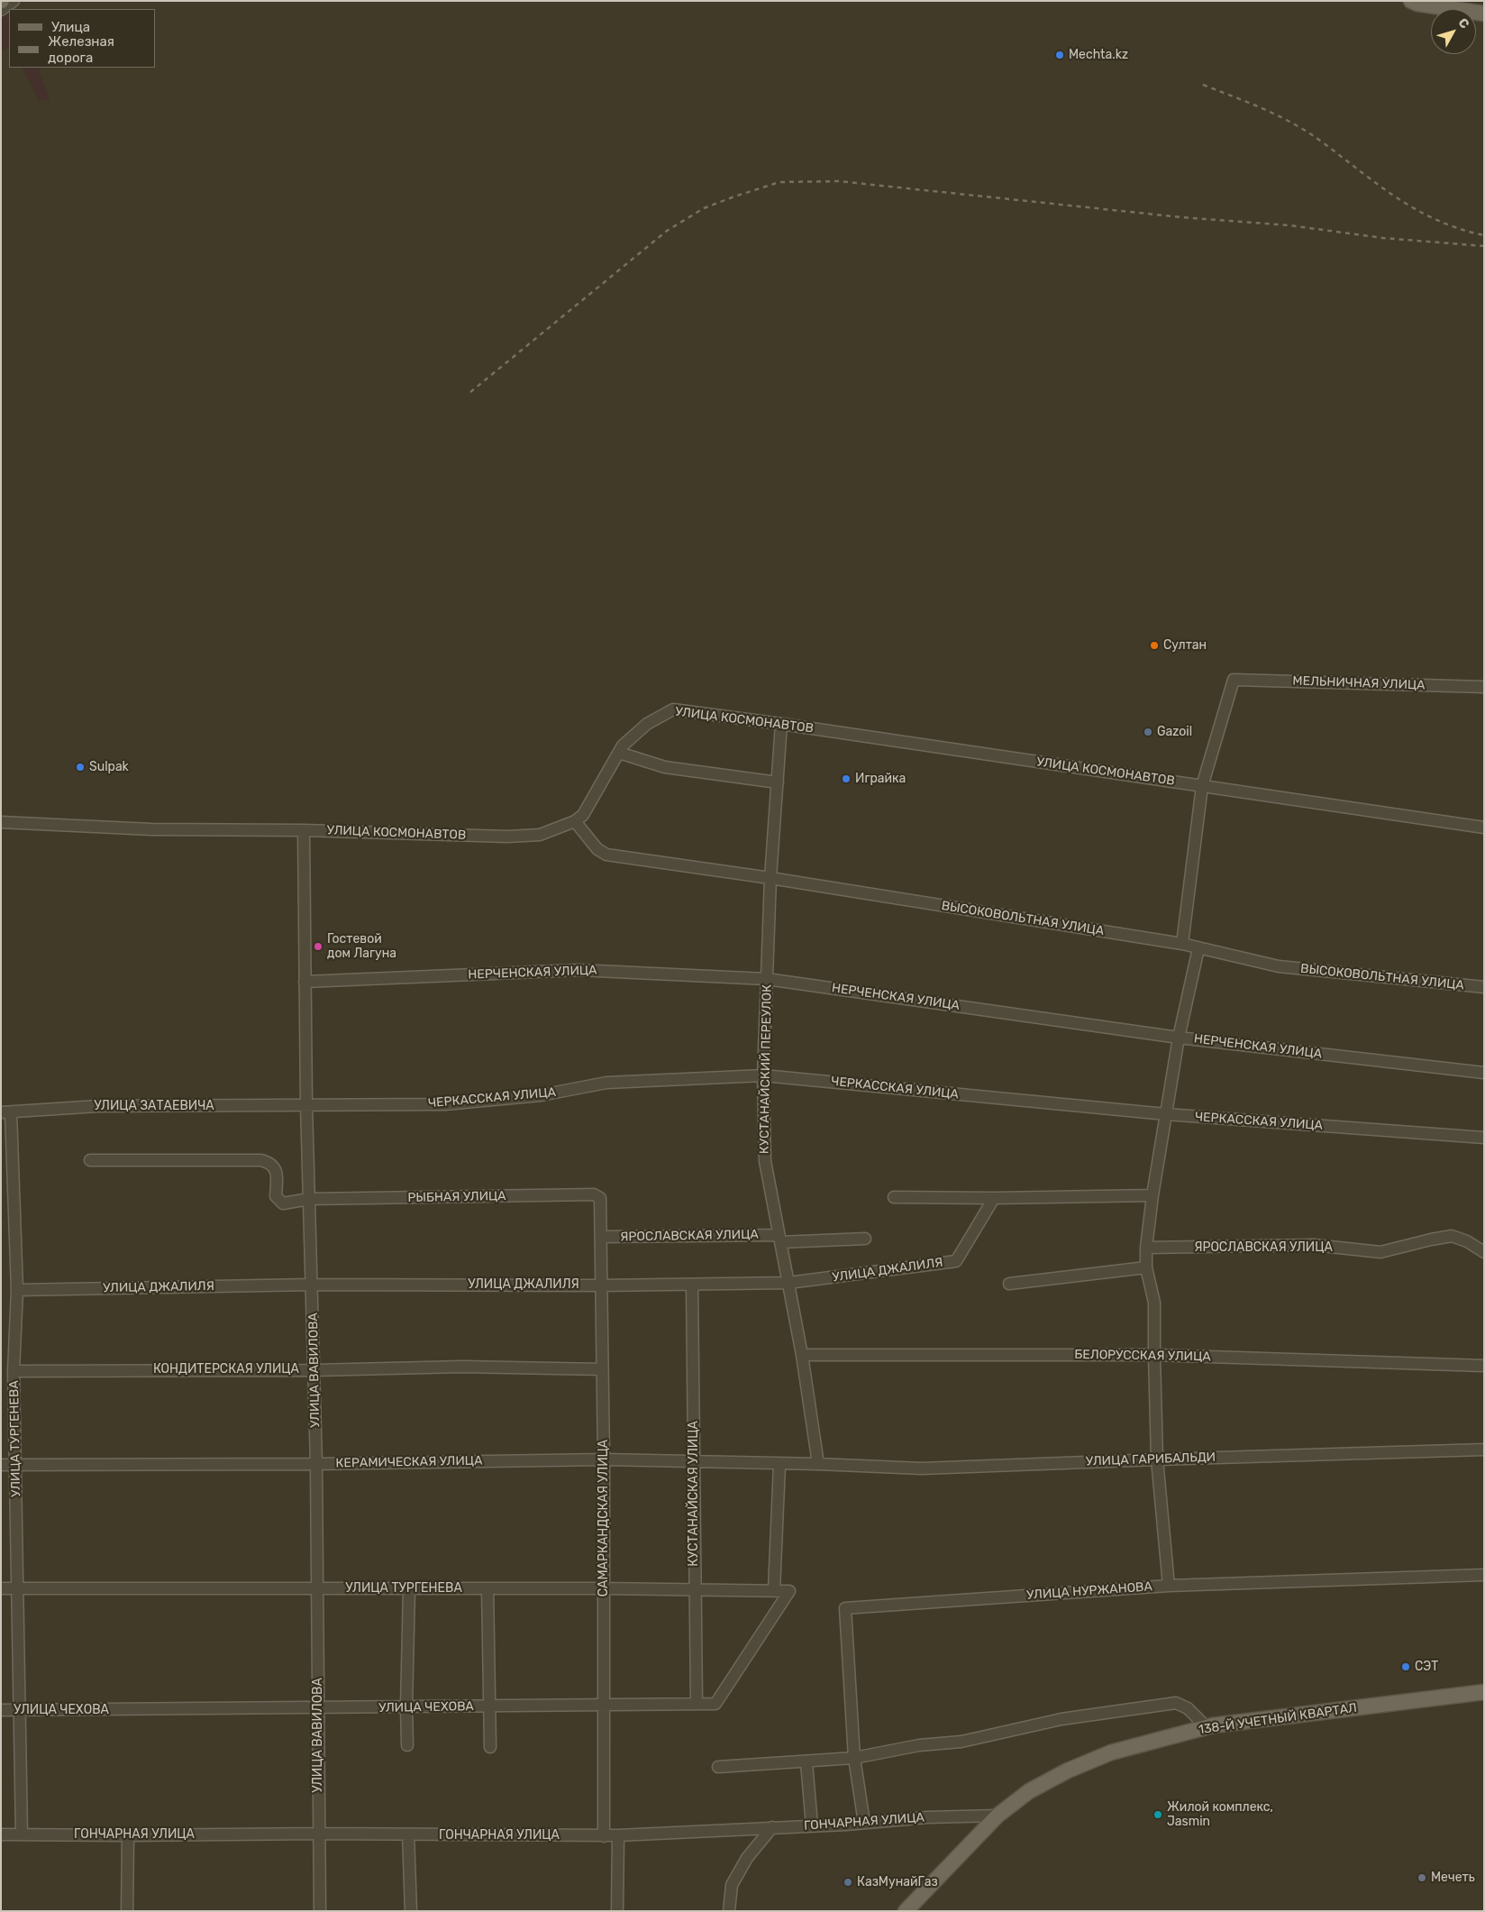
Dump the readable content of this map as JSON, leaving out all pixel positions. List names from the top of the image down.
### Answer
{
  "streets": {
    "main road": ["138-Й УЧЕТНЫЙ КВАРТАЛ"],
    "street": [
      "МЕЛЬНИЧНАЯ УЛИЦА",
      "УЛИЦА КОСМОНАВТОВ",
      "ВЫСОКОВОЛЬТНАЯ УЛИЦА",
      "НЕРЧЕНСКАЯ УЛИЦА",
      "КУСТАНАЙСКИЙ ПЕРЕУЛОК",
      "ЧЕРКАССКАЯ УЛИЦА",
      "УЛИЦА ЗАТАЕВИЧА",
      "РЫБНАЯ УЛИЦА",
      "ЯРОСЛАВСКАЯ УЛИЦА",
      "УЛИЦА ДЖАЛИЛЯ",
      "БЕЛОРУССКАЯ УЛИЦА",
      "КОНДИТЕРСКАЯ УЛИЦА",
      "УЛИЦА ВАВИЛОВА",
      "УЛИЦА ТУРГЕНЕВА",
      "УЛИЦА ГАРИБАЛЬДИ",
      "КЕРАМИЧЕСКАЯ УЛИЦА",
      "КУСТАНАЙСКАЯ УЛИЦА",
      "САМАРКАНДСКАЯ УЛИЦА",
      "УЛИЦА НУРЖАНОВА",
      "УЛИЦА ЧЕХОВА",
      "ГОНЧАРНАЯ УЛИЦА"
    ]
  },
  "crossings": [
    ["МЕЛЬНИЧНАЯ УЛИЦА", "УЛИЦА КОСМОНАВТОВ"],
    ["УЛИЦА КОСМОНАВТОВ", "ВЫСОКОВОЛЬТНАЯ УЛИЦА"],
    ["УЛИЦА КОСМОНАВТОВ", "КУСТАНАЙСКИЙ ПЕРЕУЛОК"],
    ["УЛИЦА КОСМОНАВТОВ", "УЛИЦА ВАВИЛОВА"],
    ["ВЫСОКОВОЛЬТНАЯ УЛИЦА", "КУСТАНАЙСКИЙ ПЕРЕУЛОК"],
    ["НЕРЧЕНСКАЯ УЛИЦА", "КУСТАНАЙСКИЙ ПЕРЕУЛОК"],
    ["НЕРЧЕНСКАЯ УЛИЦА", "УЛИЦА ВАВИЛОВА"],
    ["КУСТАНАЙСКИЙ ПЕРЕУЛОК", "ЧЕРКАССКАЯ УЛИЦА"],
    ["КУСТАНАЙСКИЙ ПЕРЕУЛОК", "ЯРОСЛАВСКАЯ УЛИЦА"],
    ["КУСТАНАЙСКИЙ ПЕРЕУЛОК", "УЛИЦА ДЖАЛИЛЯ"],
    ["КУСТАНАЙСКИЙ ПЕРЕУЛОК", "БЕЛОРУССКАЯ УЛИЦА"],
    ["КУСТАНАЙСКИЙ ПЕРЕУЛОК", "УЛИЦА ГАРИБАЛЬДИ"],
    ["КУСТАНАЙСКИЙ ПЕРЕУЛОК", "КЕРАМИЧЕСКАЯ УЛИЦА"],
    ["ЧЕРКАССКАЯ УЛИЦА", "УЛИЦА ЗАТАЕВИЧА"],
    ["ЧЕРКАССКАЯ УЛИЦА", "УЛИЦА ВАВИЛОВА"],
    ["УЛИЦА ЗАТАЕВИЧА", "УЛИЦА ВАВИЛОВА"],
    ["УЛИЦА ЗАТАЕВИЧА", "УЛИЦА ТУРГЕНЕВА"],
    ["РЫБНАЯ УЛИЦА", "УЛИЦА ВАВИЛОВА"],
    ["РЫБНАЯ УЛИЦА", "САМАРКАНДСКАЯ УЛИЦА"],
    ["ЯРОСЛАВСКАЯ УЛИЦА", "САМАРКАНДСКАЯ УЛИЦА"],
    ["УЛИЦА ДЖАЛИЛЯ", "УЛИЦА ВАВИЛОВА"],
    ["УЛИЦА ДЖАЛИЛЯ", "УЛИЦА ТУРГЕНЕВА"],
    ["УЛИЦА ДЖАЛИЛЯ", "КУСТАНАЙСКАЯ УЛИЦА"],
    ["УЛИЦА ДЖАЛИЛЯ", "САМАРКАНДСКАЯ УЛИЦА"],
    ["КОНДИТЕРСКАЯ УЛИЦА", "УЛИЦА ВАВИЛОВА"],
    ["КОНДИТЕРСКАЯ УЛИЦА", "УЛИЦА ТУРГЕНЕВА"],
    ["КОНДИТЕРСКАЯ УЛИЦА", "САМАРКАНДСКАЯ УЛИЦА"],
    ["УЛИЦА ВАВИЛОВА", "УЛИЦА ТУРГЕНЕВА"],
    ["УЛИЦА ВАВИЛОВА", "КЕРАМИЧЕСКАЯ УЛИЦА"],
    ["УЛИЦА ВАВИЛОВА", "УЛИЦА ЧЕХОВА"],
    ["УЛИЦА ВАВИЛОВА", "ГОНЧАРНАЯ УЛИЦА"],
    ["УЛИЦА ТУРГЕНЕВА", "КЕРАМИЧЕСКАЯ УЛИЦА"],
    ["УЛИЦА ТУРГЕНЕВА", "КУСТАНАЙСКАЯ УЛИЦА"],
    ["УЛИЦА ТУРГЕНЕВА", "САМАРКАНДСКАЯ УЛИЦА"],
    ["УЛИЦА ТУРГЕНЕВА", "УЛИЦА ЧЕХОВА"],
    ["УЛИЦА ТУРГЕНЕВА", "ГОНЧАРНАЯ УЛИЦА"],
    ["УЛИЦА ГАРИБАЛЬДИ", "КЕРАМИЧЕСКАЯ УЛИЦА"],
    ["КЕРАМИЧЕСКАЯ УЛИЦА", "КУСТАНАЙСКАЯ УЛИЦА"],
    ["КЕРАМИЧЕСКАЯ УЛИЦА", "САМАРКАНДСКАЯ УЛИЦА"],
    ["КУСТАНАЙСКАЯ УЛИЦА", "УЛИЦА ЧЕХОВА"],
    ["САМАРКАНДСКАЯ УЛИЦА", "УЛИЦА ЧЕХОВА"],
    ["САМАРКАНДСКАЯ УЛИЦА", "ГОНЧАРНАЯ УЛИЦА"],
    ["УЛИЦА НУРЖАНОВА", "ГОНЧАРНАЯ УЛИЦА"],
    ["138-Й УЧЕТНЫЙ КВАРТАЛ", "ГОНЧАРНАЯ УЛИЦА"]
  ],
  "places": [
    "Mechta.kz",
    "Султан",
    "Gazoil",
    "Sulpak",
    "Играйка",
    "Гостевой дом Лагуна",
    "СЭТ",
    "Жилой комплекс, Jasmin",
    "Мечеть",
    "КазМунайГаз"
  ],
  "legend": ["Улица", "Железная дорога"],
  "north": "top right"
}
